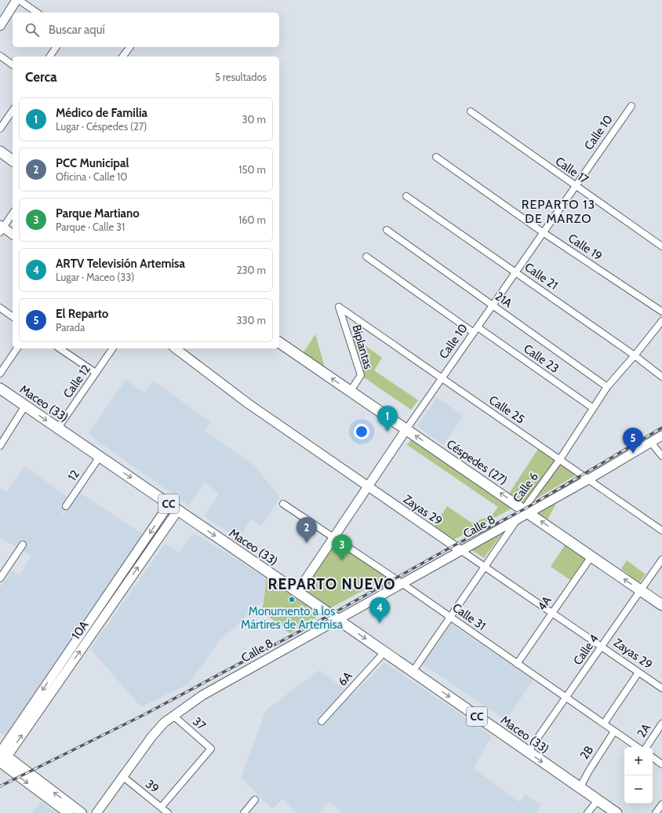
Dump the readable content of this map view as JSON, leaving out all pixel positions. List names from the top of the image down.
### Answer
{
  "streets": {
    "main road": ["Maceo (33)", "Céspedes (27)", "CC"],
    "street": [
      "Calle 10",
      "Calle 17",
      "Calle 19",
      "Calle 21",
      "21A",
      "Biplantas",
      "Calle 23",
      "Calle 12",
      "Calle 25",
      "12",
      "Calle 6",
      "Zayas 29",
      "Calle 8",
      "4A",
      "Calle 31",
      "10A",
      "Calle 4",
      "6A",
      "37",
      "2A",
      "2B",
      "39"
    ]
  },
  "crossings": [
    ["Calle 10", "Calle 17"],
    ["Calle 10", "Calle 19"],
    ["Calle 10", "Calle 21"],
    ["Calle 10", "21A"],
    ["Calle 10", "Calle 23"],
    ["Calle 10", "Maceo (33)"],
    ["Calle 10", "Calle 25"],
    ["Calle 10", "Céspedes (27)"],
    ["Calle 10", "Zayas 29"],
    ["Calle 10", "Calle 31"],
    ["Calle 21", "Calle 6"],
    ["21A", "Calle 6"],
    ["Biplantas", "Calle 25"],
    ["Biplantas", "Céspedes (27)"],
    ["Calle 23", "Calle 6"],
    ["Calle 12", "Maceo (33)"],
    ["Maceo (33)", "12"],
    ["Maceo (33)", "Calle 6"],
    ["Maceo (33)", "Calle 8"],
    ["Maceo (33)", "10A"],
    ["Maceo (33)", "Calle 4"],
    ["Maceo (33)", "6A"],
    ["Maceo (33)", "2B"],
    ["Calle 25", "Calle 6"],
    ["Calle 25", "Calle 8"],
    ["Céspedes (27)", "Calle 6"],
    ["Céspedes (27)", "Calle 8"],
    ["Céspedes (27)", "4A"],
    ["Céspedes (27)", "Calle 4"],
    ["Calle 6", "Zayas 29"],
    ["Calle 6", "Calle 8"],
    ["Calle 6", "Calle 31"],
    ["Zayas 29", "Calle 8"],
    ["Zayas 29", "4A"],
    ["Zayas 29", "Calle 4"],
    ["Calle 8", "Calle 31"],
    ["Calle 8", "37"],
    ["Calle 8", "39"],
    ["4A", "Calle 31"],
    ["Calle 31", "Calle 4"],
    ["Calle 31", "2B"],
    ["37", "39"]
  ],
  "one_way": ["Maceo (33)", "Céspedes (27)"],
  "districts": ["REPARTO 13 DE MARZO", "REPARTO NUEVO"],
  "places": ["Monumento a los Mártires de Artemisa"],
  "page": {
    "search": "Buscar aquí",
    "heading": ["Cerca", "5 resultados"],
    "list": [
      {
        "mark": "1",
        "name": "Médico de Familia",
        "note": "Lugar · Céspedes (27)",
        "value": "30 m"
      },
      {
        "mark": "2",
        "name": "PCC Municipal",
        "note": "Oficina · Calle 10",
        "value": "150 m"
      },
      {
        "mark": "3",
        "name": "Parque Martiano",
        "note": "Parque · Calle 31",
        "value": "160 m"
      },
      {
        "mark": "4",
        "name": "ARTV Televisión Artemisa",
        "note": "Lugar · Maceo (33)",
        "value": "230 m"
      },
      {
        "mark": "5",
        "name": "El Reparto",
        "note": "Parada",
        "value": "330 m"
      }
    ],
    "pins": [
      "1",
      "5",
      "2",
      "3",
      "4"
    ],
    "map_buttons": ["+", "−"]
  }
}
